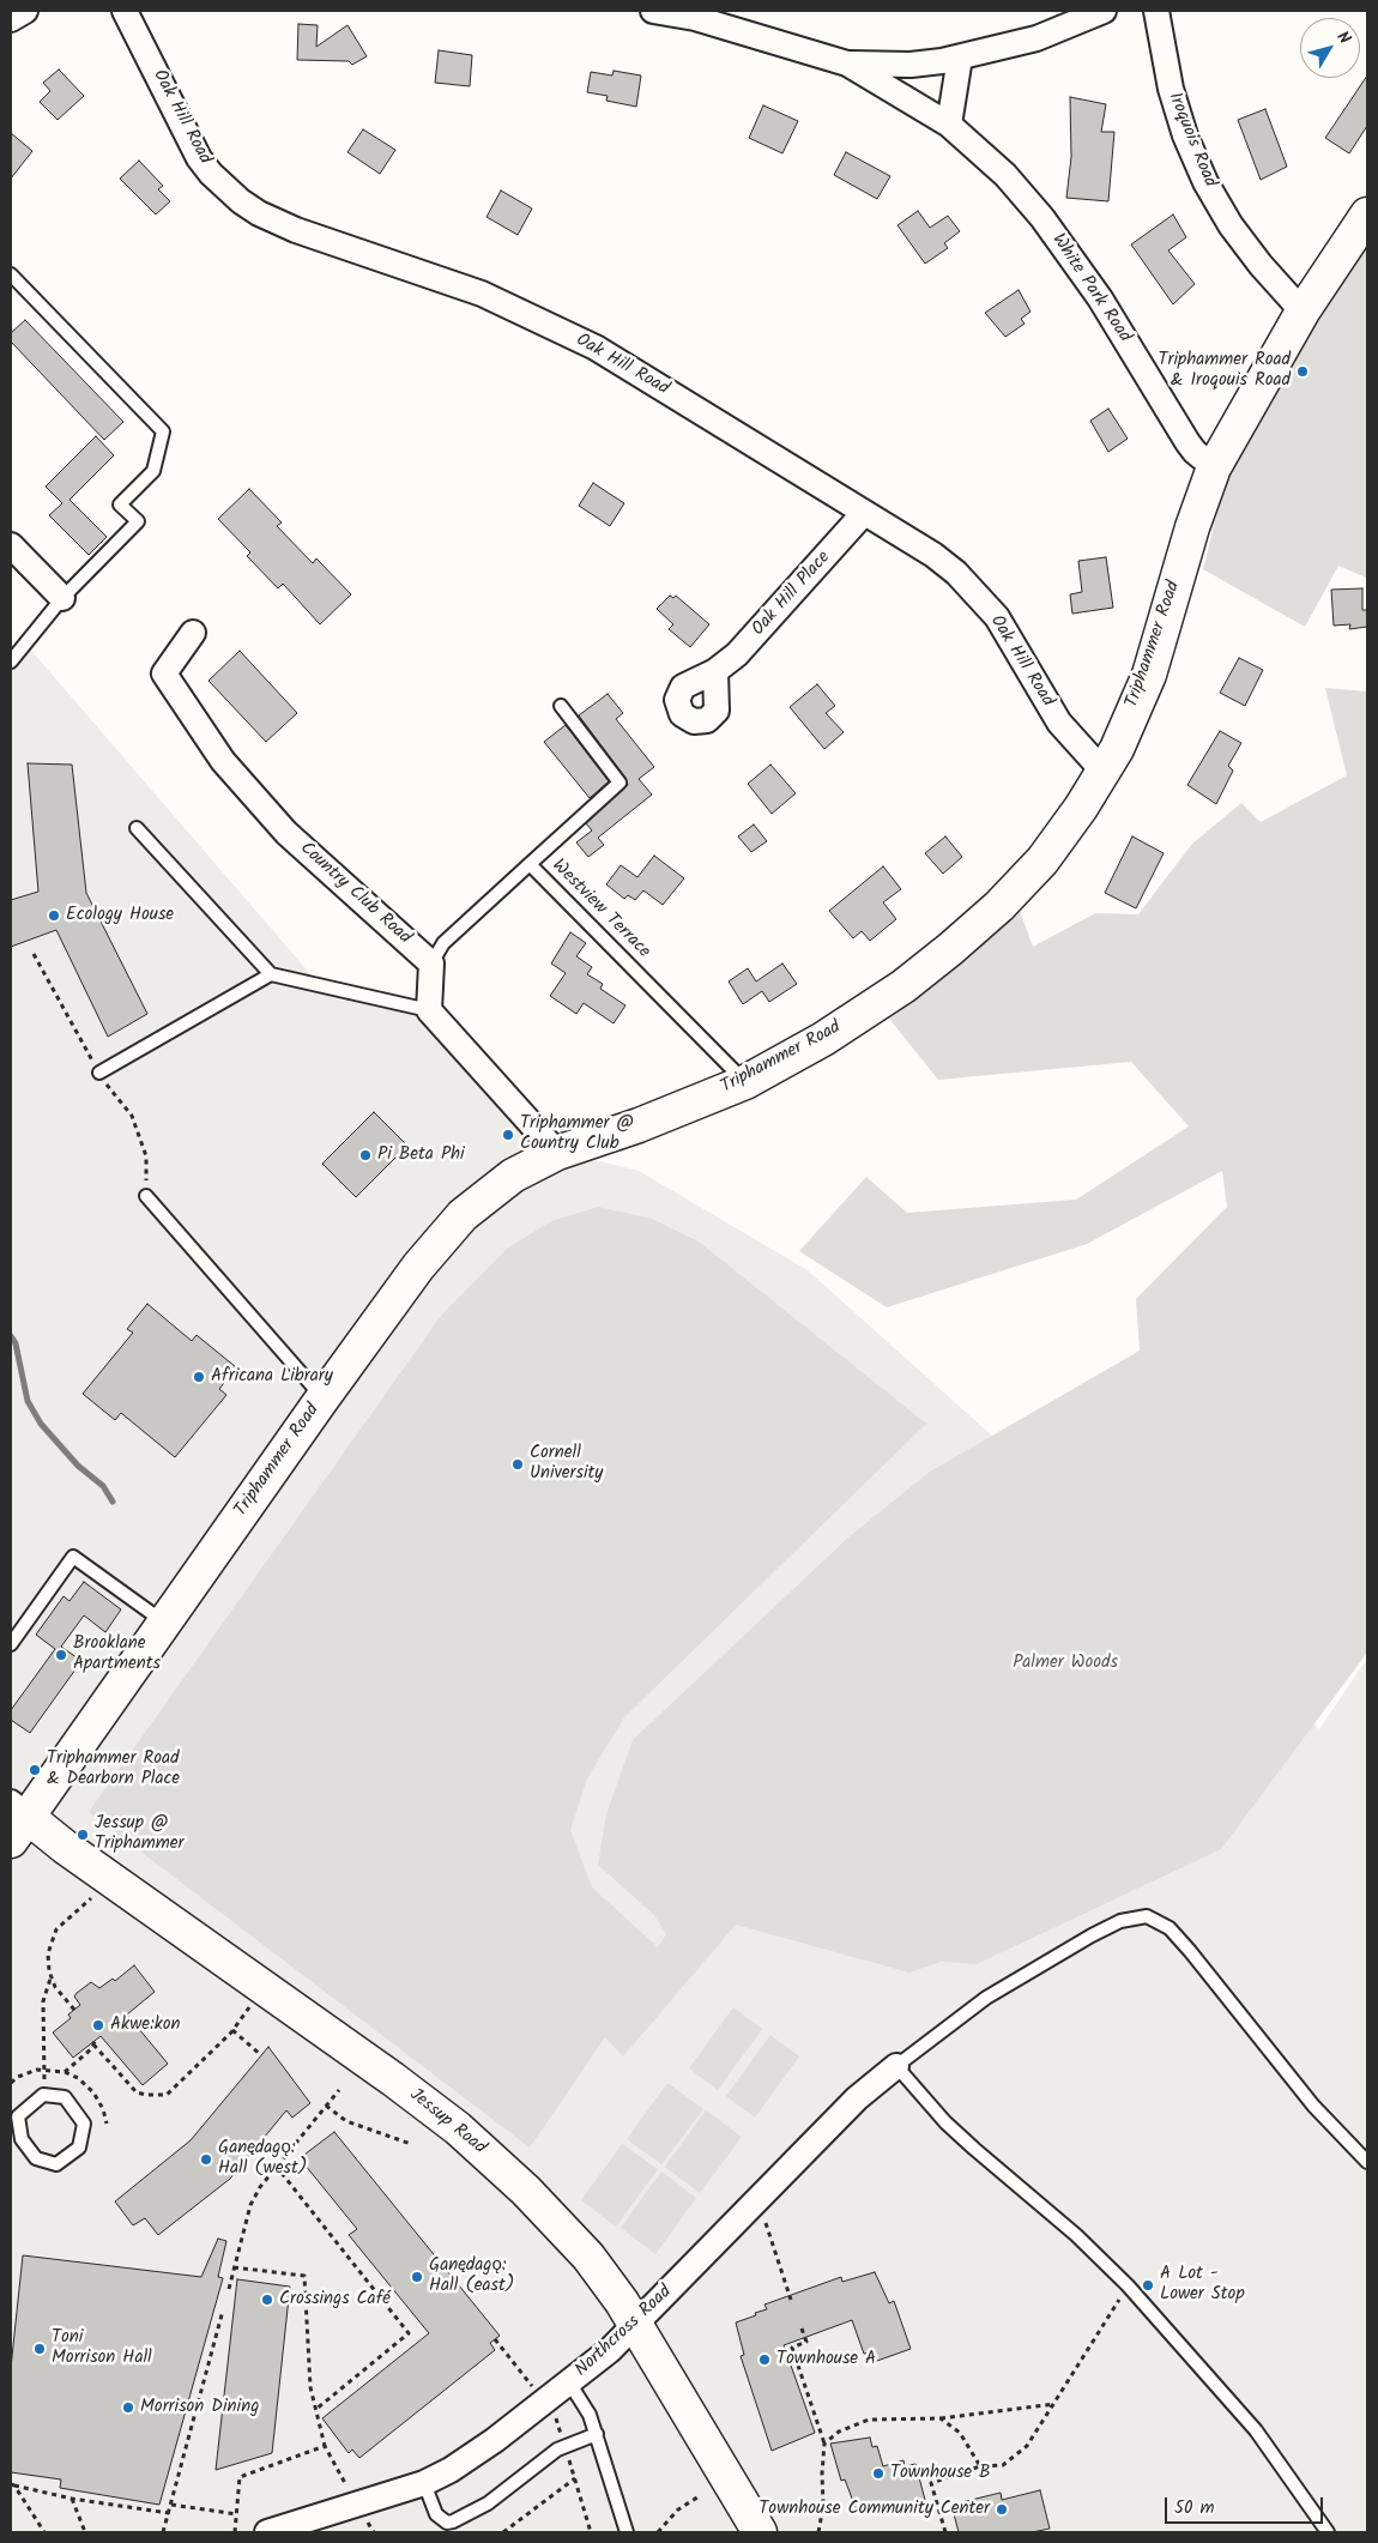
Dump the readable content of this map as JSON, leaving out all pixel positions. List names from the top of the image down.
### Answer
{
  "streets": {
    "street": [
      "Oak Hill Road",
      "Iroquois Road",
      "White Park Road",
      "Oak Hill Place",
      "Triphammer Road",
      "Country Club Road",
      "Jessup Road",
      "Northcross Road"
    ],
    "lane": ["Westview Terrace"]
  },
  "crossings": [
    ["Oak Hill Road", "Oak Hill Place"],
    ["Oak Hill Road", "Triphammer Road"],
    ["Iroquois Road", "Triphammer Road"],
    ["White Park Road", "Triphammer Road"],
    ["Triphammer Road", "Westview Terrace"],
    ["Triphammer Road", "Jessup Road"],
    ["Country Club Road", "Westview Terrace"],
    ["Jessup Road", "Northcross Road"]
  ],
  "parks": ["Palmer Woods"],
  "places": [
    "Triphammer Road & Iroqouis Road",
    "Ecology House",
    "Triphammer @ Country Club",
    "Pi Beta Phi",
    "Africana Library",
    "Cornell University",
    "Brooklane Apartments",
    "Triphammer Road & Dearborn Place",
    "Jessup @ Triphammer",
    "Akwe:kon",
    "Ganędagǫ: Hall (west)",
    "Ganędagǫ: Hall (east)",
    "A Lot - Lower Stop",
    "Crossings Café",
    "Toni Morrison Hall",
    "Townhouse A",
    "Morrison Dining",
    "Townhouse B",
    "Townhouse Community Center"
  ],
  "scale_bar": "50 m",
  "north": "top right"
}
